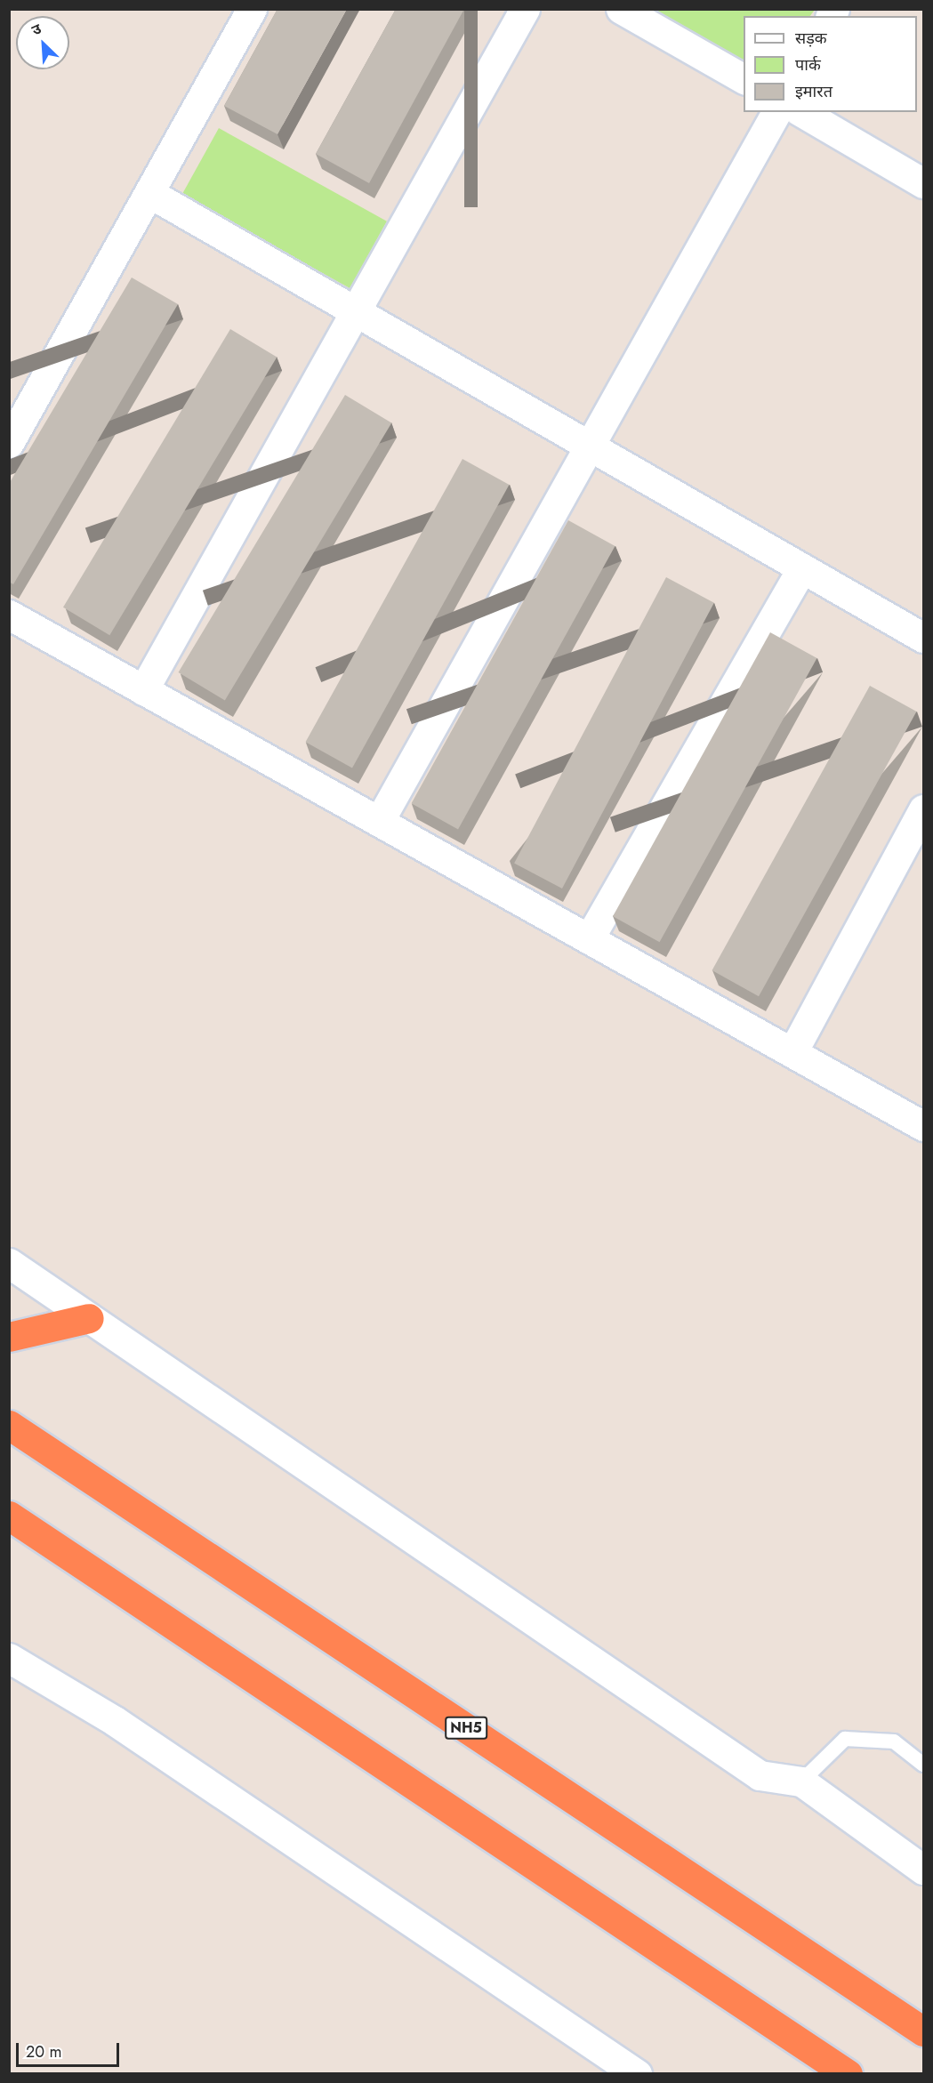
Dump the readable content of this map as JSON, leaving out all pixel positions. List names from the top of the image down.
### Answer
{
  "streets": {
    "highway": ["NH5"]
  },
  "legend": ["सड़क", "पार्क", "इमारत"],
  "scale_bar": "20 m",
  "north": "top left"
}
